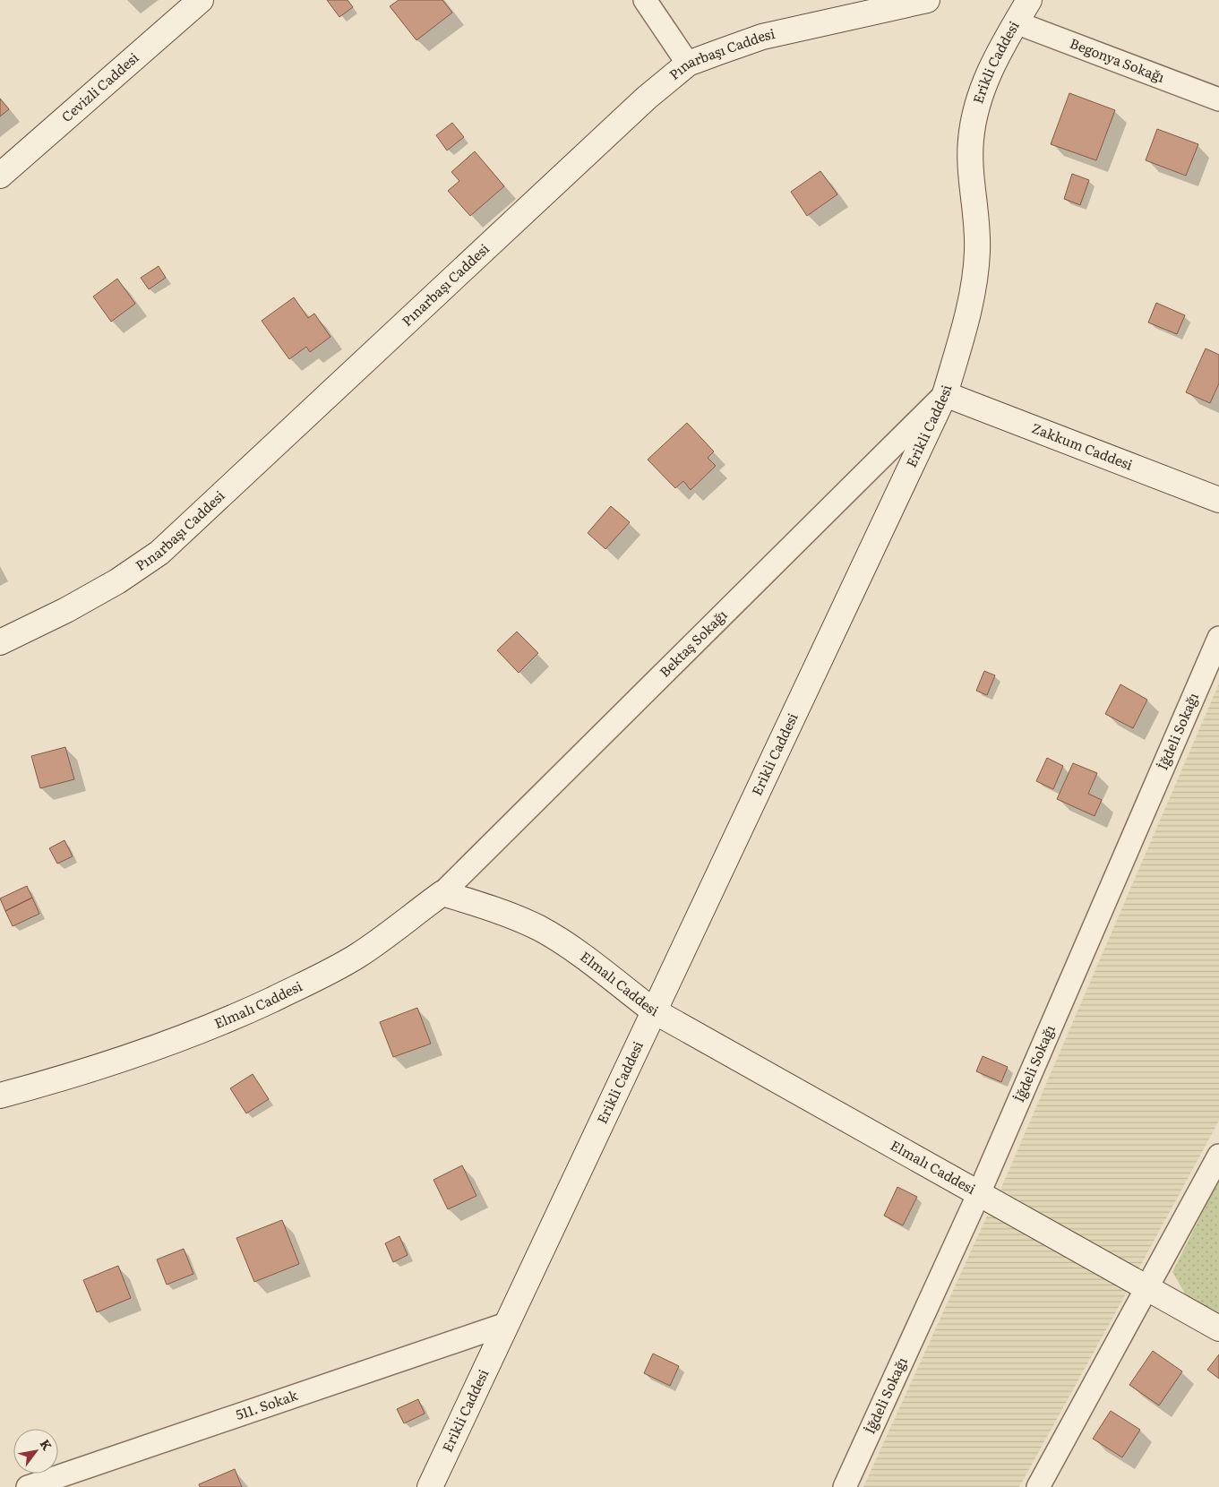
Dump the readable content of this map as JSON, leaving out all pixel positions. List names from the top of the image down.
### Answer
{
  "streets": {
    "street": [
      "Pınarbaşı Caddesi",
      "Begonya Sokağı",
      "Erikli Caddesi",
      "Cevizli Caddesi",
      "Zakkum Caddesi",
      "Bektaş Sokağı",
      "İğdeli Sokağı",
      "Elmalı Caddesi",
      "511. Sokak"
    ]
  },
  "crossings": [
    ["Begonya Sokağı", "Erikli Caddesi"],
    ["Erikli Caddesi", "Zakkum Caddesi"],
    ["Erikli Caddesi", "Bektaş Sokağı"],
    ["Erikli Caddesi", "Elmalı Caddesi"],
    ["Erikli Caddesi", "511. Sokak"],
    ["Zakkum Caddesi", "Bektaş Sokağı"],
    ["Bektaş Sokağı", "Elmalı Caddesi"],
    ["İğdeli Sokağı", "Elmalı Caddesi"]
  ],
  "north": "top right"
}
